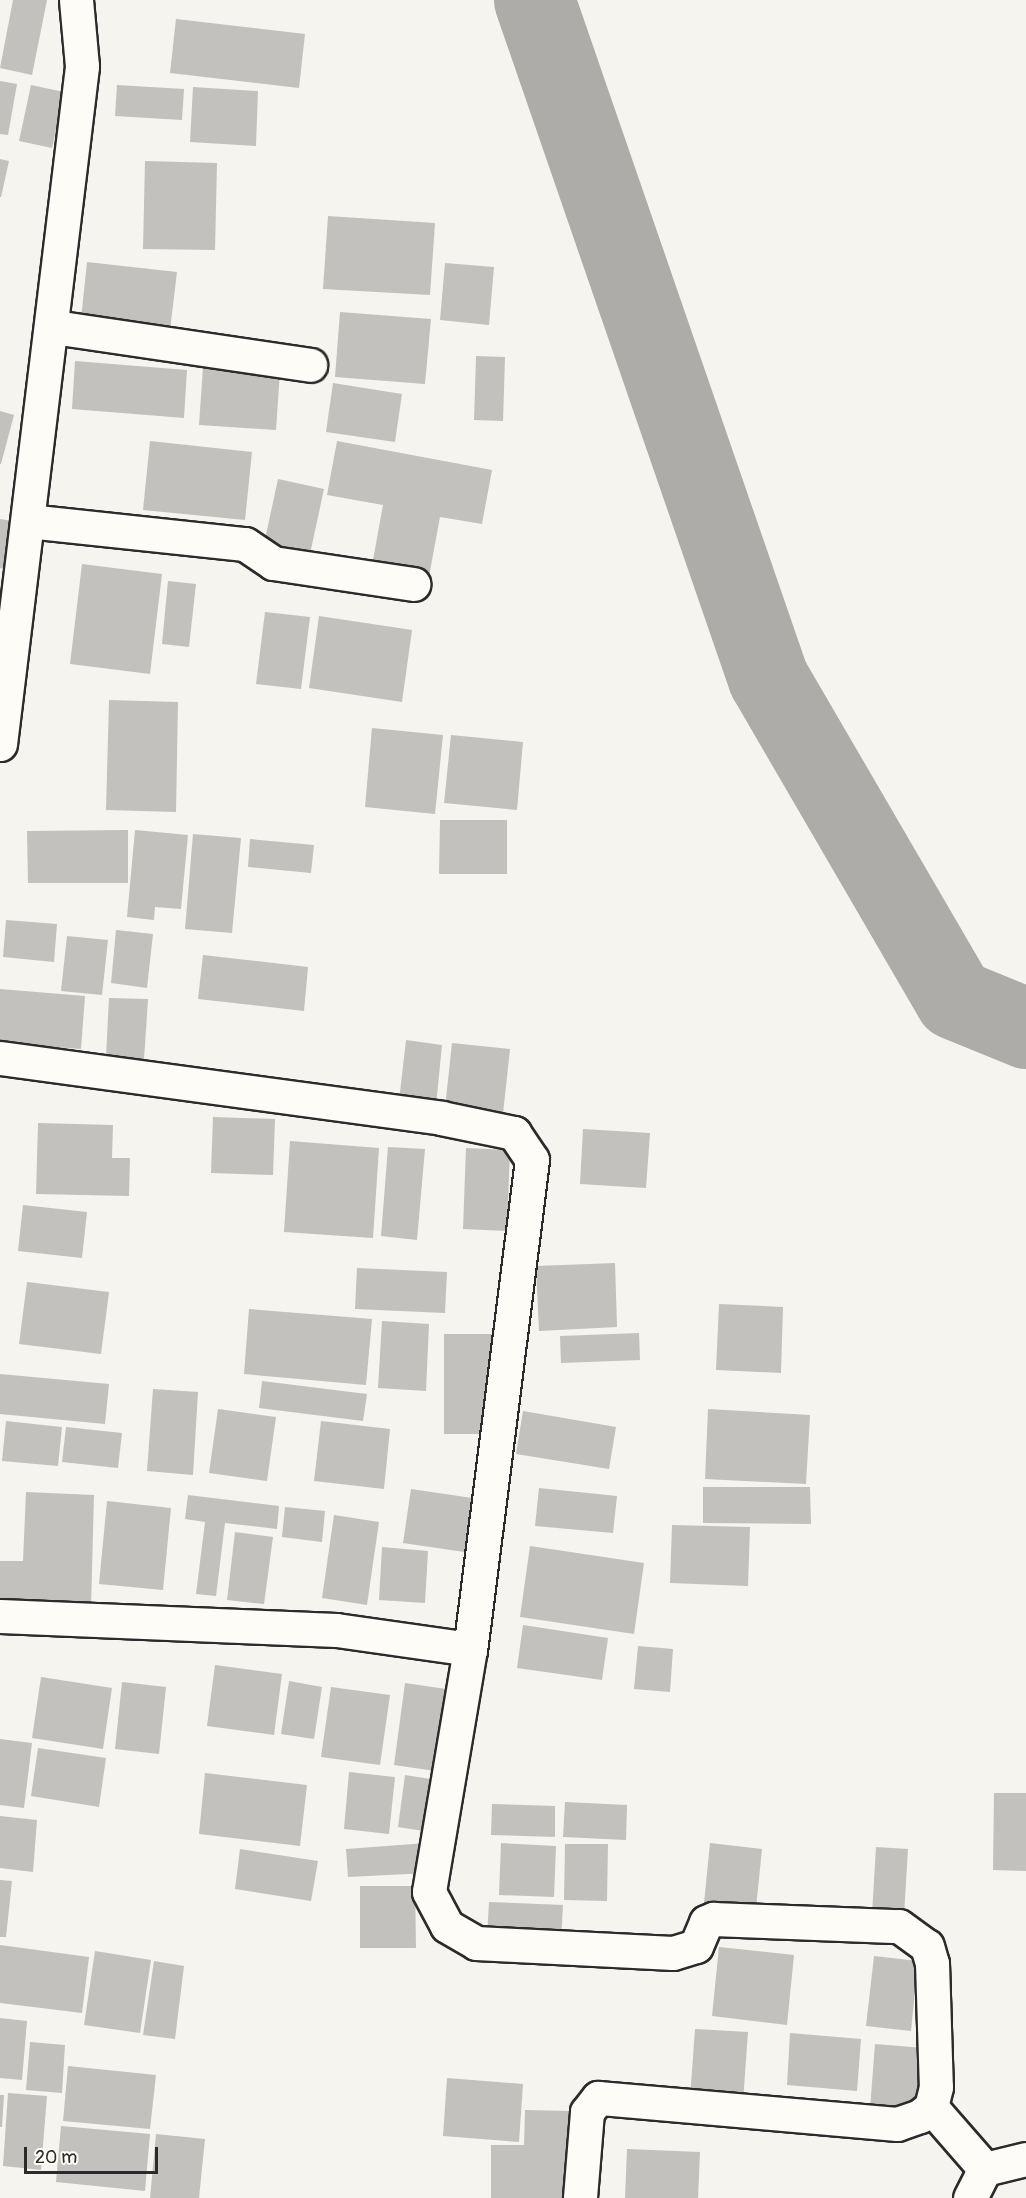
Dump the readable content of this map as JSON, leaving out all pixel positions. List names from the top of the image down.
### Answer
{
  "scale_bar": "20 m"
}
